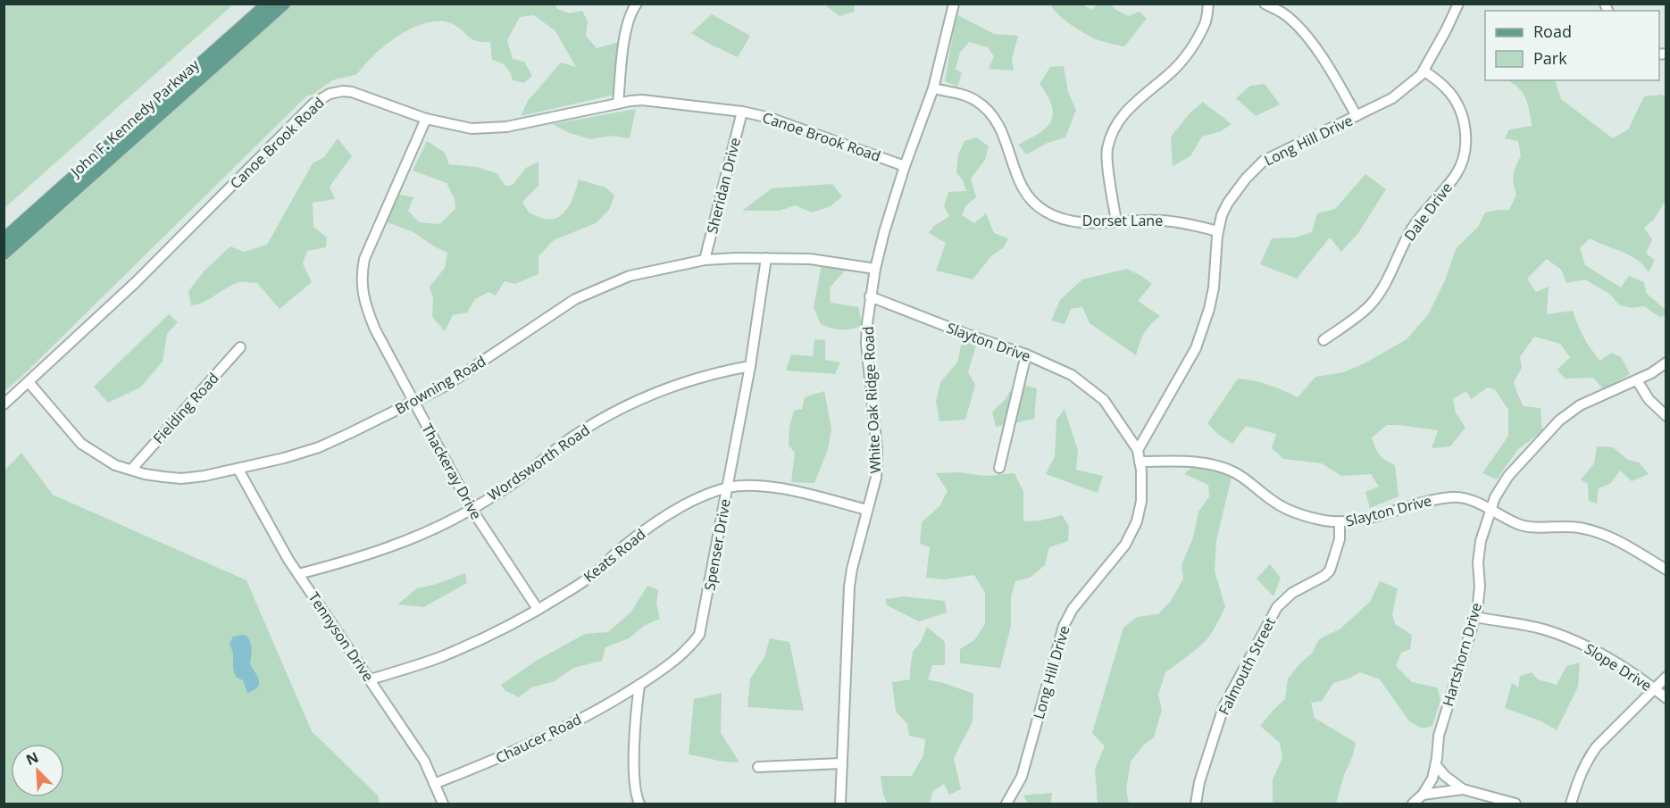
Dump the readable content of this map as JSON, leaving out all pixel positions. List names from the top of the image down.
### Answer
{
  "streets": {
    "main road": ["John F. Kennedy Parkway"],
    "street": [
      "Canoe Brook Road",
      "Long Hill Drive",
      "Sheridan Drive",
      "Dale Drive",
      "Dorset Lane",
      "Slayton Drive",
      "Browning Road",
      "White Oak Ridge Road",
      "Fielding Road",
      "Wordsworth Road",
      "Thackeray Drive",
      "Spenser Drive",
      "Keats Road",
      "Tennyson Drive",
      "Hartshorn Drive",
      "Falmouth Street",
      "Slope Drive",
      "Chaucer Road"
    ]
  },
  "crossings": [
    ["Canoe Brook Road", "Sheridan Drive"],
    ["Canoe Brook Road", "Browning Road"],
    ["Canoe Brook Road", "White Oak Ridge Road"],
    ["Canoe Brook Road", "Thackeray Drive"],
    ["Long Hill Drive", "Dale Drive"],
    ["Long Hill Drive", "Dorset Lane"],
    ["Long Hill Drive", "Slayton Drive"],
    ["Sheridan Drive", "Browning Road"],
    ["Dorset Lane", "White Oak Ridge Road"],
    ["Slayton Drive", "White Oak Ridge Road"],
    ["Slayton Drive", "Hartshorn Drive"],
    ["Slayton Drive", "Falmouth Street"],
    ["Browning Road", "White Oak Ridge Road"],
    ["Browning Road", "Fielding Road"],
    ["Browning Road", "Thackeray Drive"],
    ["Browning Road", "Spenser Drive"],
    ["Browning Road", "Tennyson Drive"],
    ["White Oak Ridge Road", "Keats Road"],
    ["Wordsworth Road", "Thackeray Drive"],
    ["Wordsworth Road", "Spenser Drive"],
    ["Wordsworth Road", "Tennyson Drive"],
    ["Thackeray Drive", "Keats Road"],
    ["Spenser Drive", "Keats Road"],
    ["Spenser Drive", "Chaucer Road"],
    ["Keats Road", "Tennyson Drive"],
    ["Tennyson Drive", "Chaucer Road"],
    ["Hartshorn Drive", "Slope Drive"]
  ],
  "legend": ["Road", "Park"],
  "north": "top left"
}
